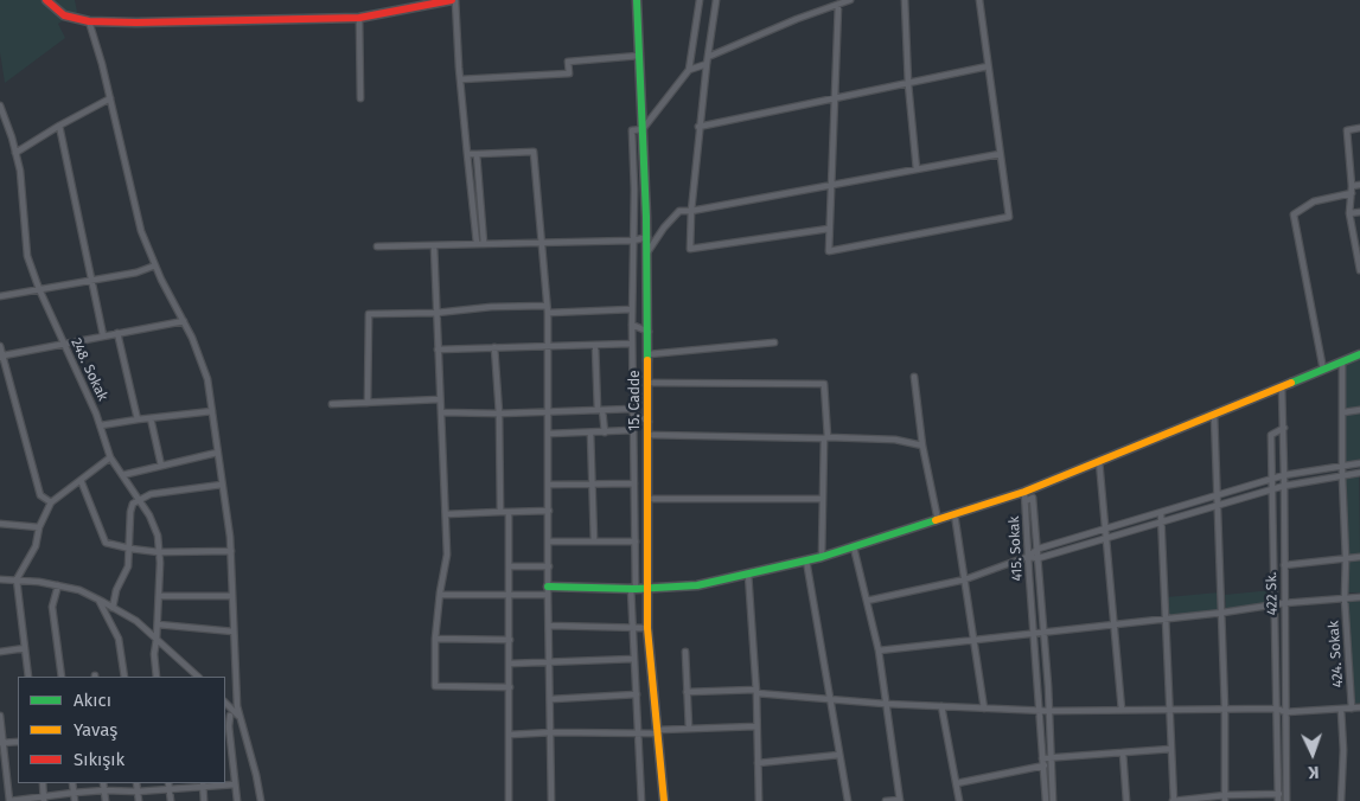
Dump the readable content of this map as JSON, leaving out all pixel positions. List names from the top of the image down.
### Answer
{
  "streets": {
    "street": [
      "248. Sokak",
      "15. Cadde",
      "415. Sokak",
      "422 Sk.",
      "424. Sokak"
    ]
  },
  "legend": ["Akıcı", "Yavaş", "Sıkışık"],
  "north": "bottom"
}
